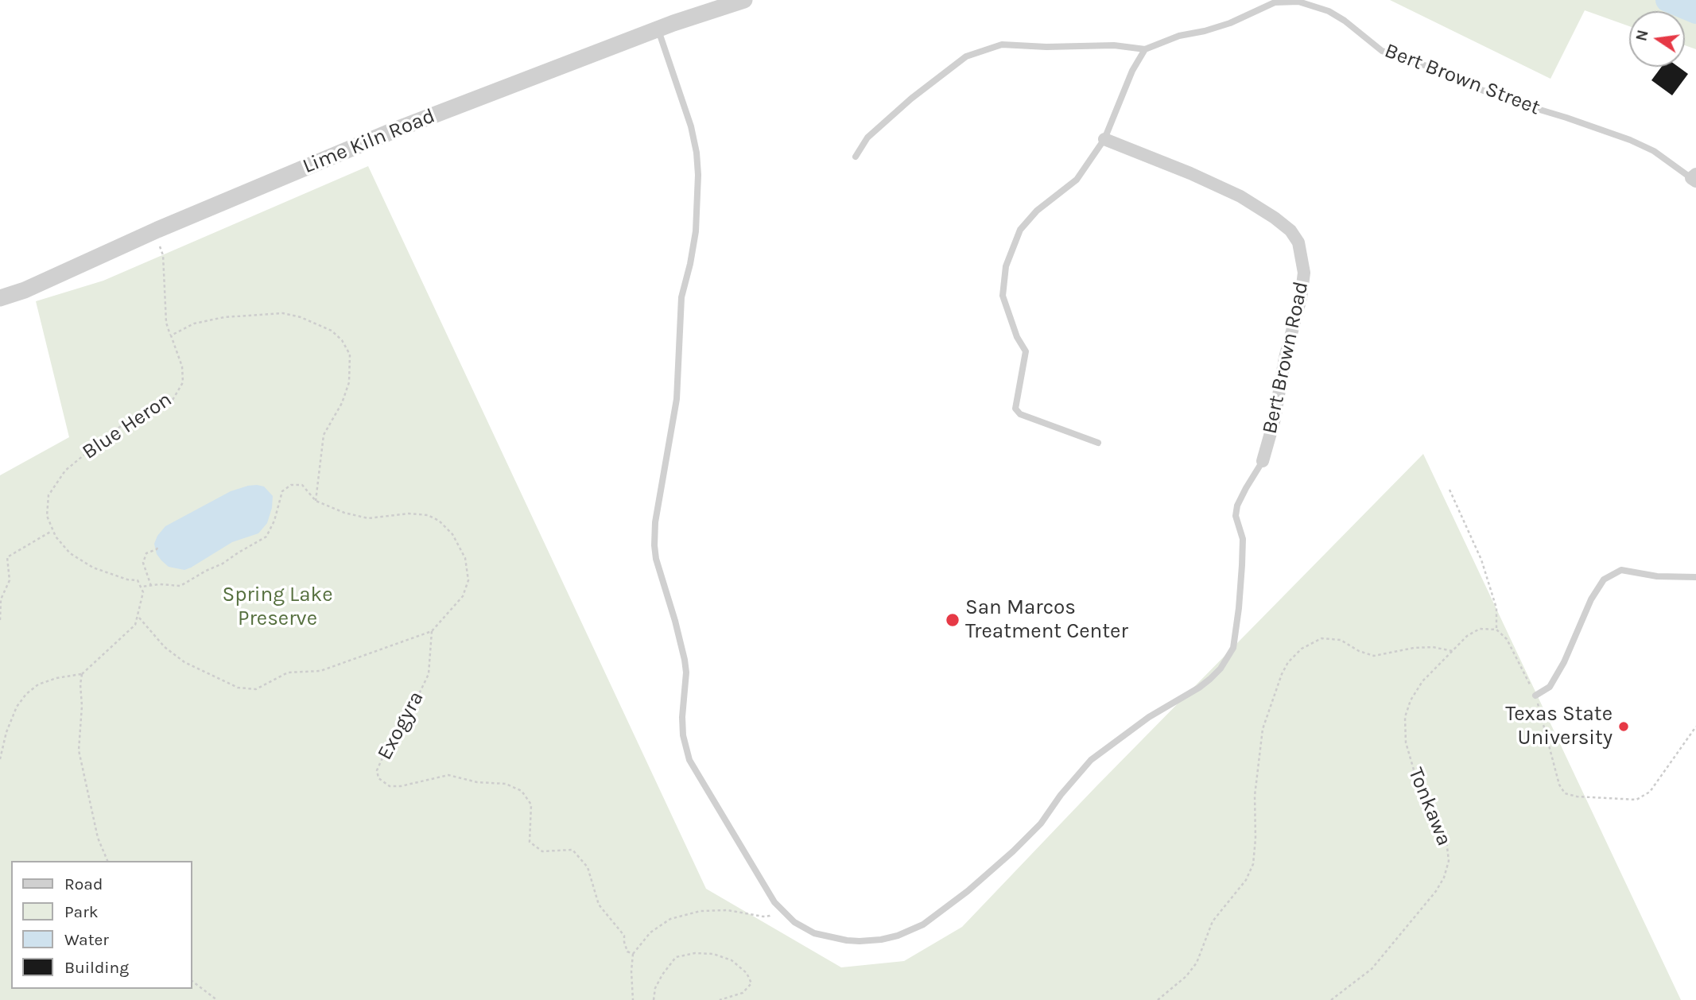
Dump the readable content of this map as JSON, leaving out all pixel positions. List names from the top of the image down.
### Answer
{
  "streets": {
    "street": ["Lime Kiln Road", "Bert Brown Road"],
    "lane": ["Bert Brown Street"],
    "path": ["Blue Heron", "Exogyra", "Tonkawa"]
  },
  "crossings": [
    ["Lime Kiln Road", "Blue Heron"]
  ],
  "parks": ["Spring Lake Preserve"],
  "places": ["San Marcos Treatment Center", "Texas State University"],
  "legend": [
    "Road",
    "Park",
    "Water",
    "Building"
  ],
  "north": "left"
}
